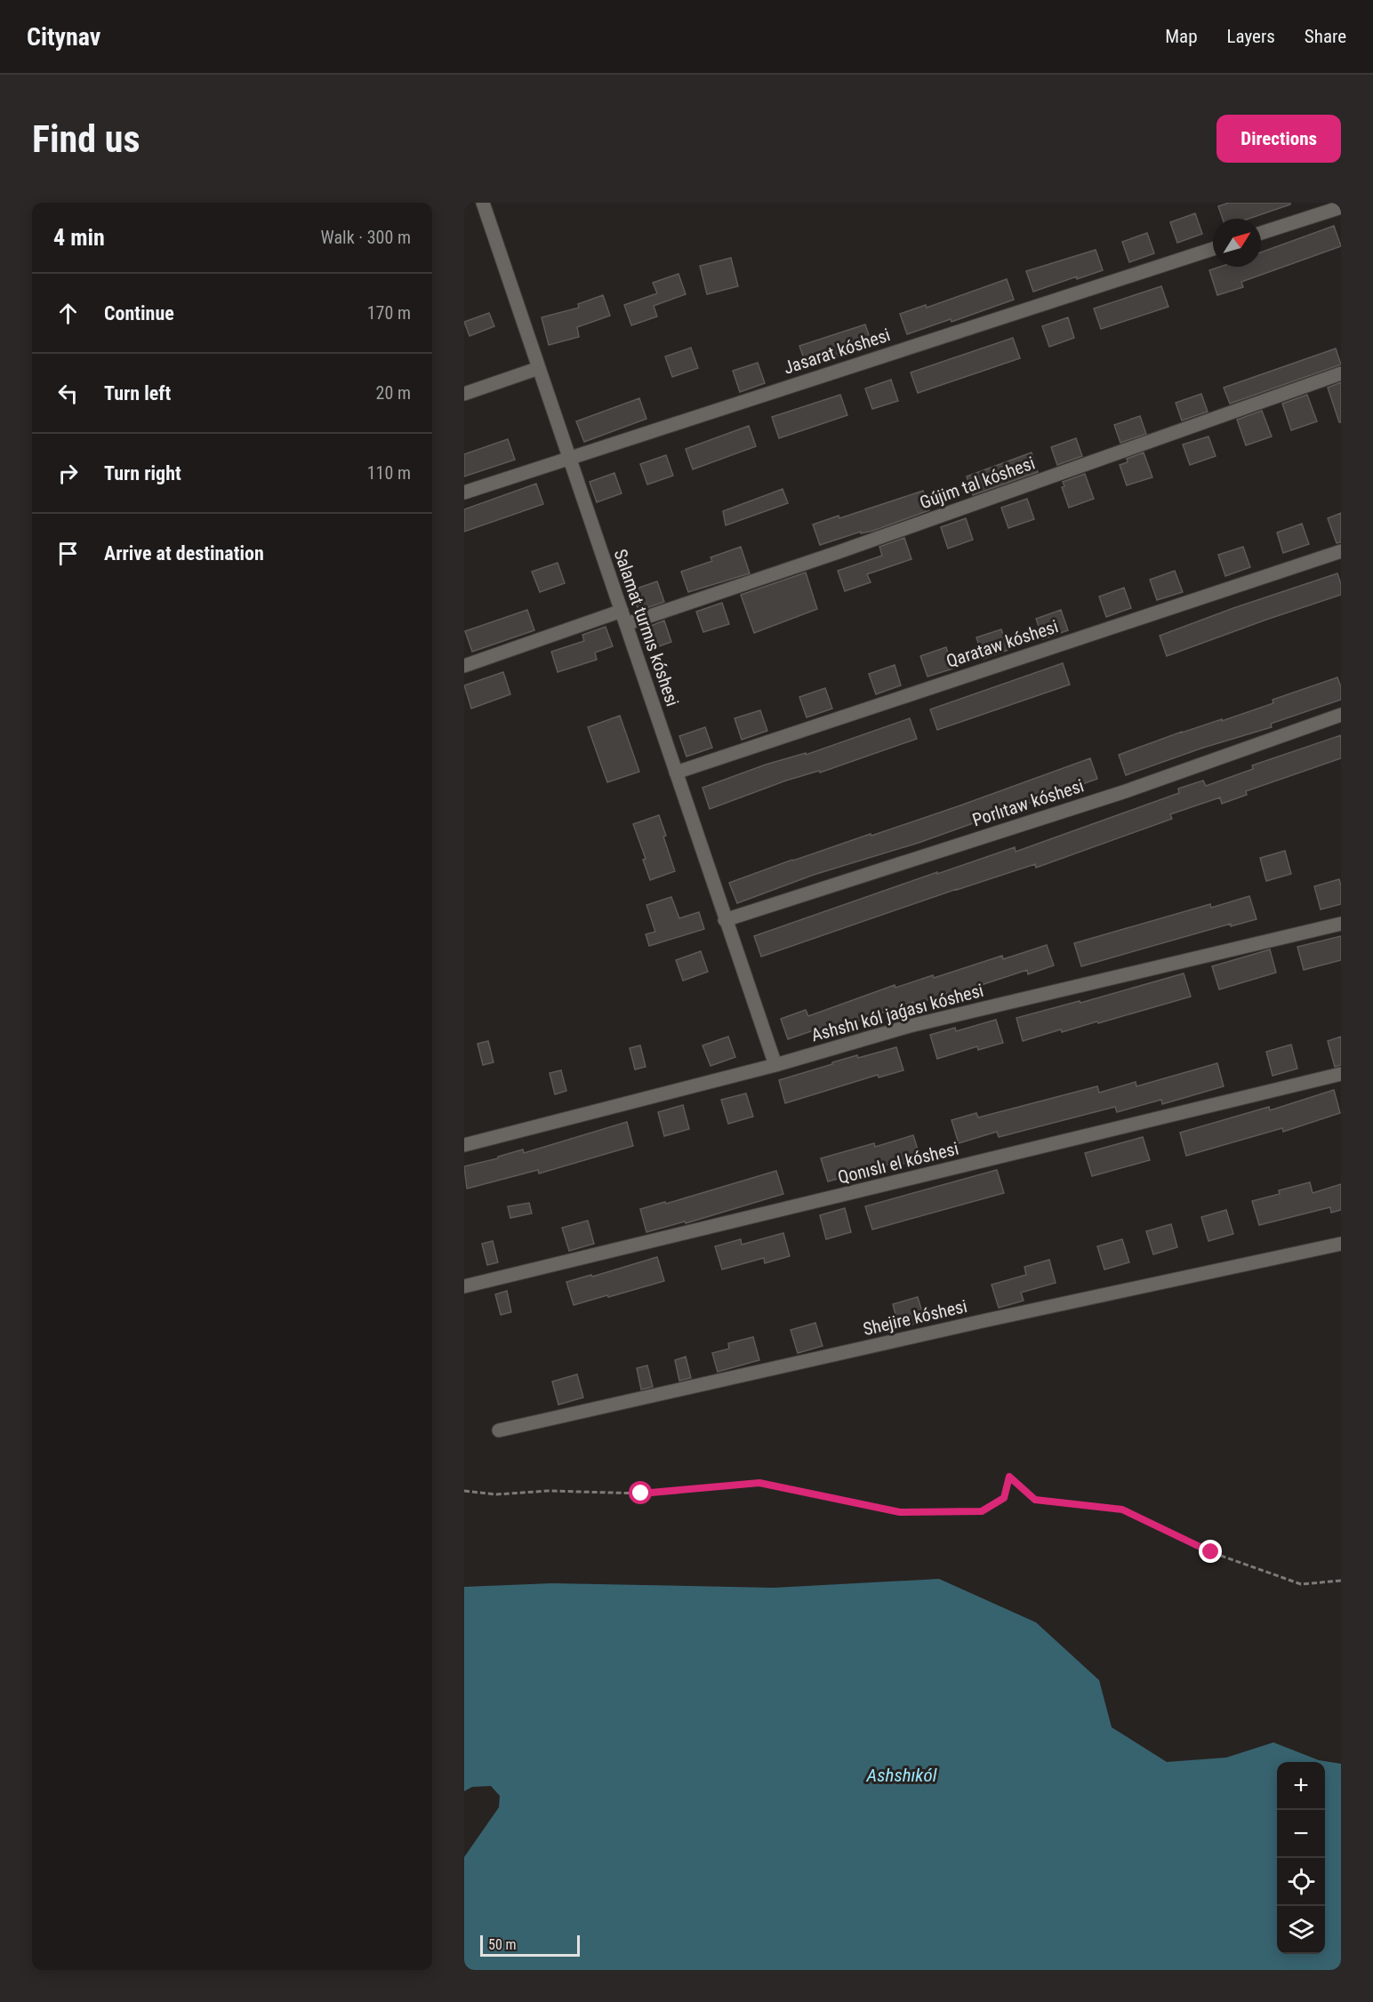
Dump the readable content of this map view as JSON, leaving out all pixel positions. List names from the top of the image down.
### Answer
{
  "streets": {
    "street": [
      "Jasarat kóshesi",
      "Gújim tal kóshesi",
      "Salamat turmıs kóshesi",
      "Qarataw kóshesi",
      "Porlıtaw kóshesi",
      "Ashshı kól jaǵası kóshesi",
      "Qonıslı el kóshesi",
      "Shejire kóshesi"
    ]
  },
  "crossings": [
    ["Jasarat kóshesi", "Salamat turmıs kóshesi"],
    ["Gújim tal kóshesi", "Salamat turmıs kóshesi"],
    ["Salamat turmıs kóshesi", "Qarataw kóshesi"],
    ["Salamat turmıs kóshesi", "Porlıtaw kóshesi"],
    ["Salamat turmıs kóshesi", "Ashshı kól jaǵası kóshesi"]
  ],
  "water": ["Ashshıkól"],
  "scale_bar": "50 m",
  "north": "top right",
  "page": {
    "header": "Citynav",
    "nav": ["Map", "Layers", "Share"],
    "buttons": "Directions",
    "title": "Find us",
    "heading": ["4 min", "Walk · 300 m"],
    "list": [
      ["Continue", "170 m"],
      ["Turn left", "20 m"],
      ["Turn right", "110 m"],
      "Arrive at destination"
    ],
    "map_buttons": ["+", "−"],
    "scale": "50 m"
  }
}
